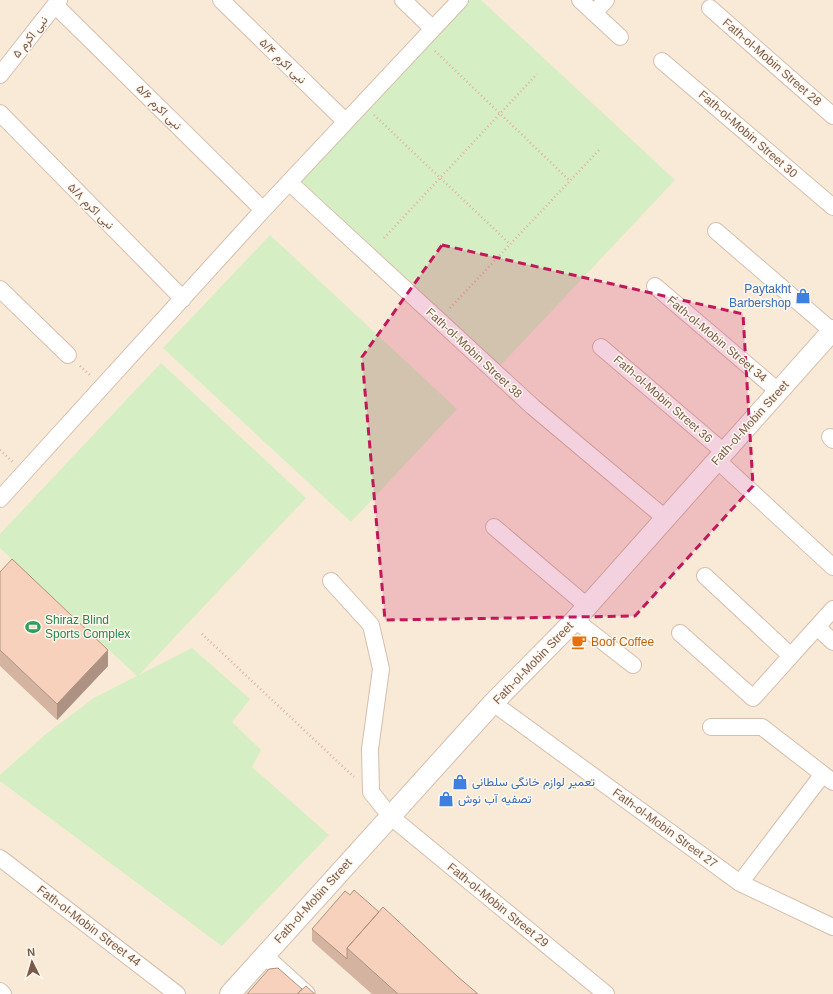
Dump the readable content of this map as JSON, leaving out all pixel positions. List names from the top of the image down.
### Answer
{
  "streets": {
    "street": [
      "نبی اکرم ۵",
      "نبی اکرم ۵/۴",
      "Fath-ol-Mobin Street 28",
      "نبی اکرم ۵/۶",
      "Fath-ol-Mobin Street 30",
      "نبی اکرم ۵/۸",
      "Fath-ol-Mobin Street 34",
      "Fath-ol-Mobin Street 38",
      "Fath-ol-Mobin Street 36",
      "Fath-ol-Mobin Street",
      "Fath-ol-Mobin Street 27",
      "Fath-ol-Mobin Street 29",
      "Fath-ol-Mobin Street 44"
    ]
  },
  "crossings": [
    ["نبی اکرم ۵", "نبی اکرم ۵/۶"],
    ["Fath-ol-Mobin Street 34", "Fath-ol-Mobin Street"],
    ["Fath-ol-Mobin Street 38", "Fath-ol-Mobin Street"],
    ["Fath-ol-Mobin Street 36", "Fath-ol-Mobin Street"],
    ["Fath-ol-Mobin Street", "Fath-ol-Mobin Street 27"],
    ["Fath-ol-Mobin Street", "Fath-ol-Mobin Street 29"]
  ],
  "places": {
    "shop": ["Paytakht Barbershop", "تعمیر لوازم خانگی سلطانی", "تصفیه آب نوش"],
    "sports": ["Shiraz Blind Sports Complex"],
    "cafe": ["Boof Coffee"]
  },
  "north": "top"
}
